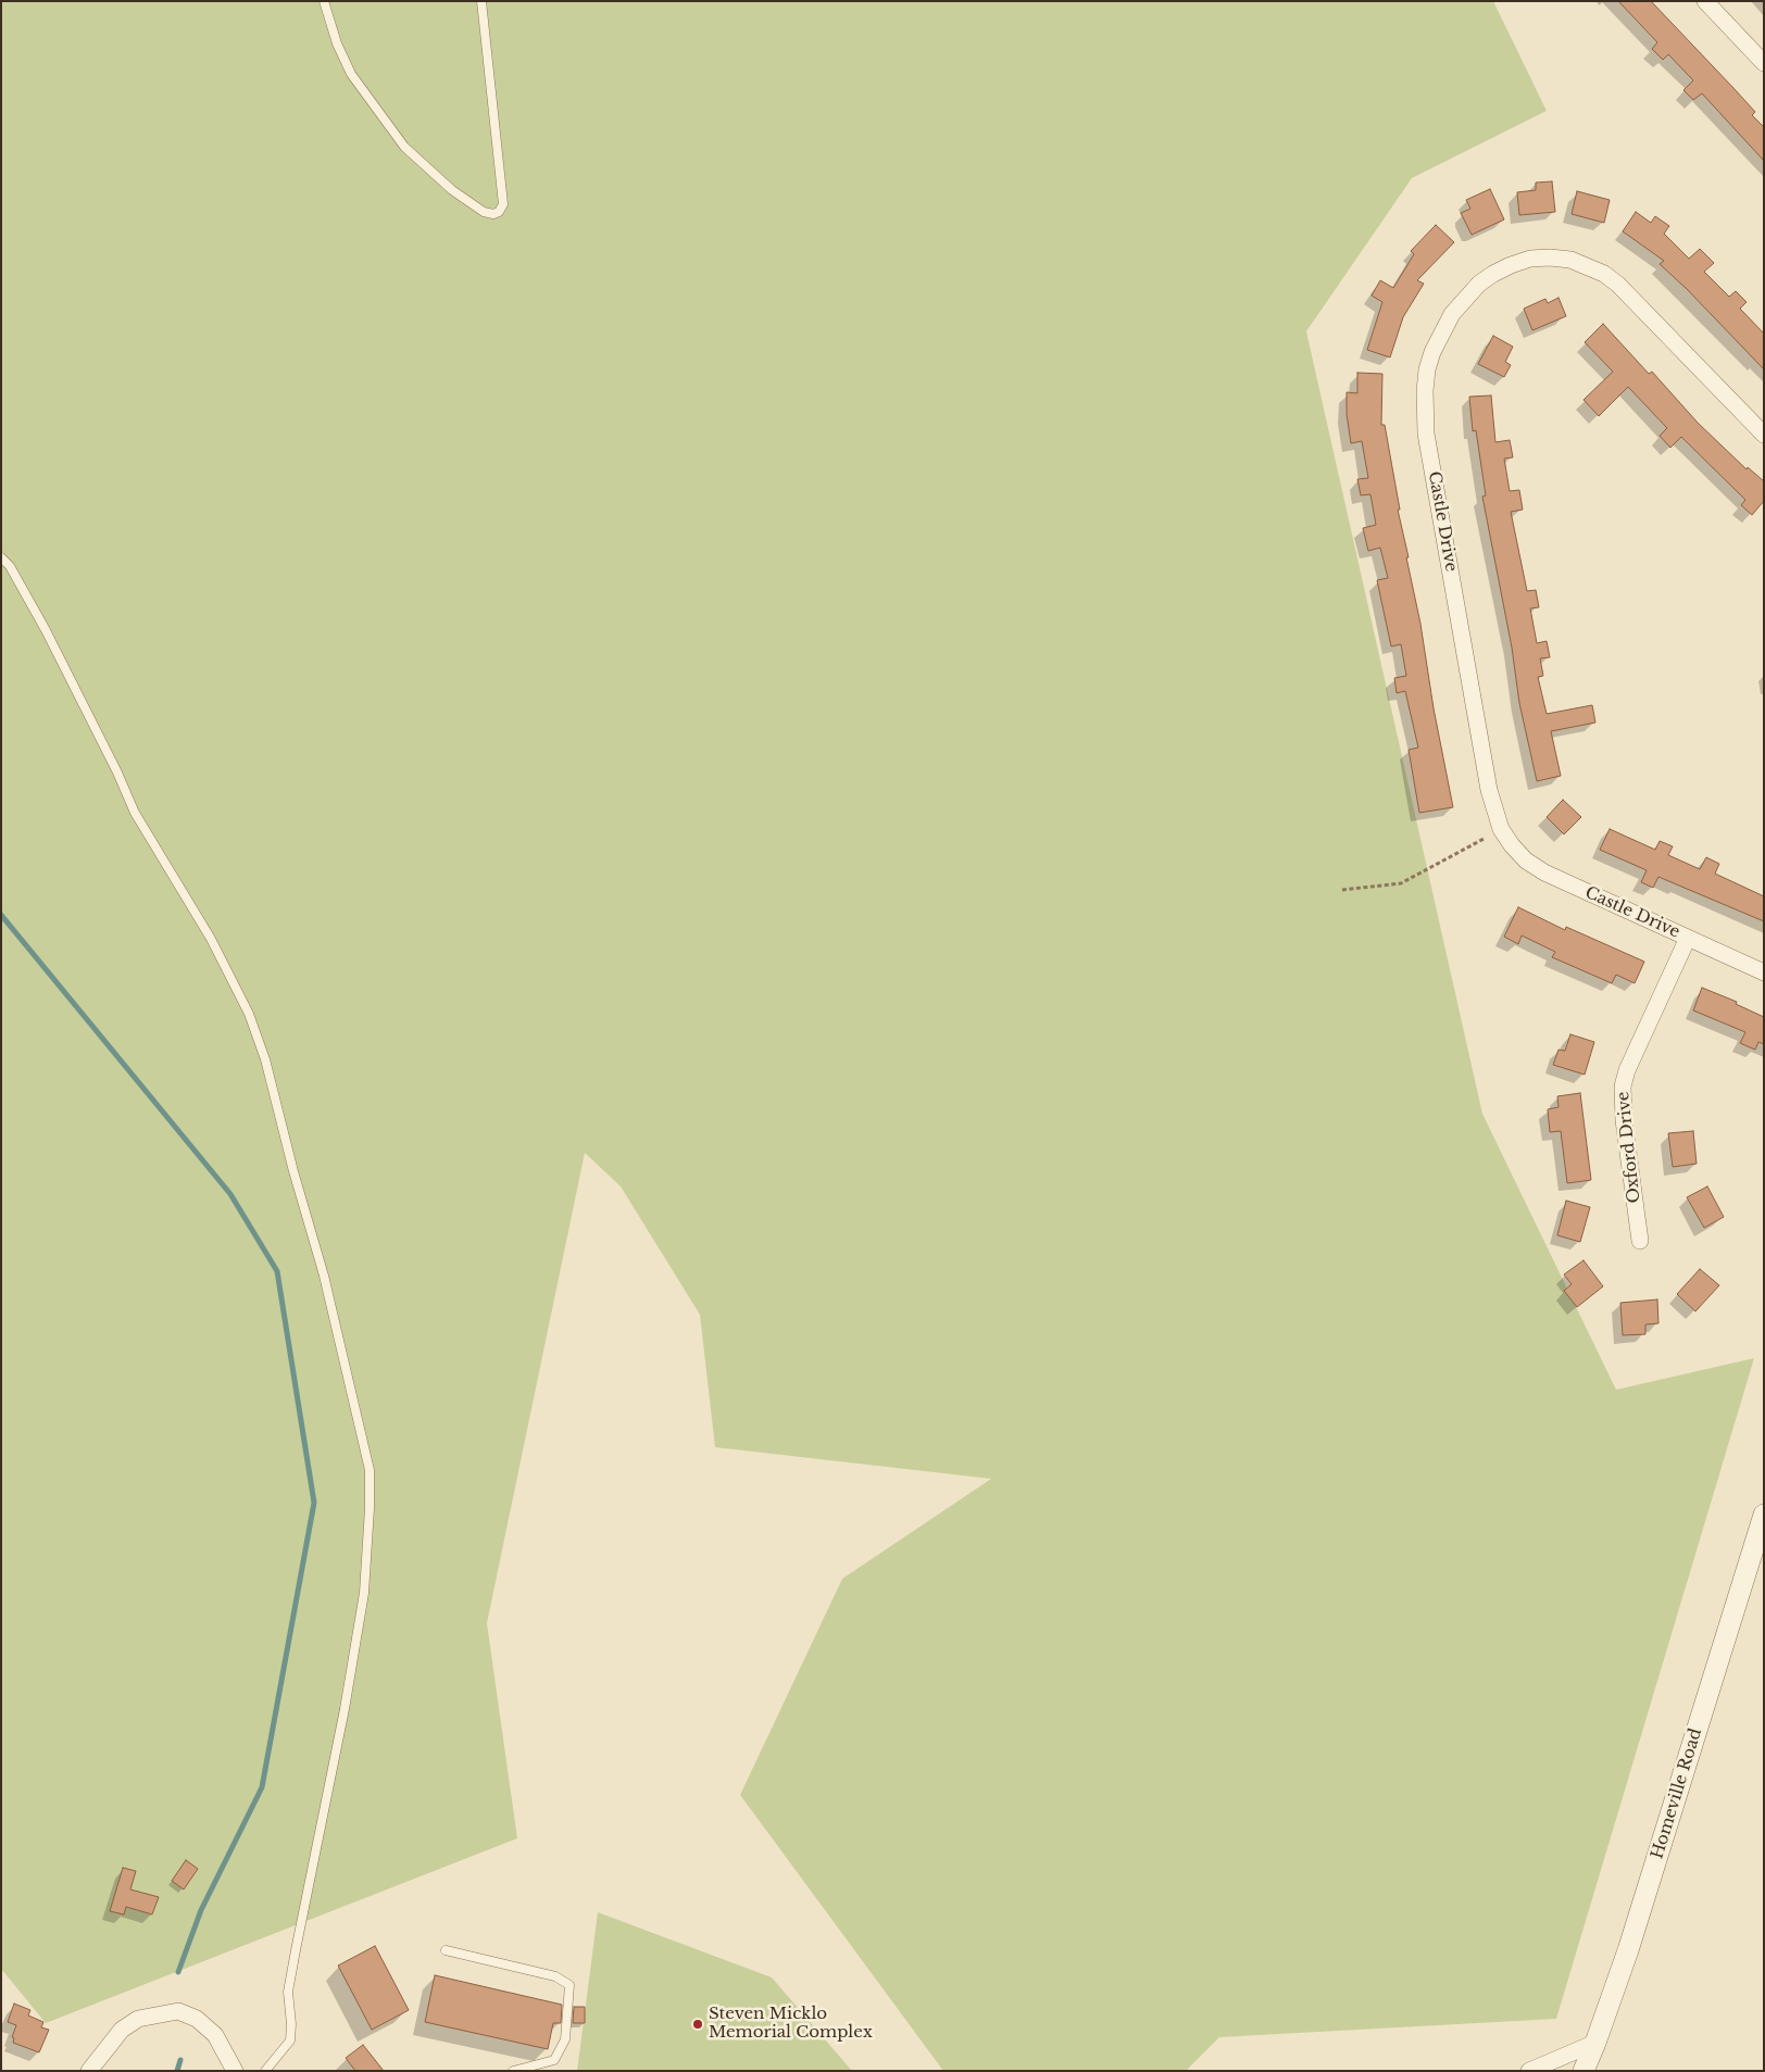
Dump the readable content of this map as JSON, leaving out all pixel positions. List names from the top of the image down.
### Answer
{
  "streets": {
    "street": ["Castle Drive", "Oxford Drive", "Homeville Road"]
  },
  "crossings": [
    ["Castle Drive", "Oxford Drive"]
  ],
  "places": ["Steven Micklo Memorial Complex"]
}
